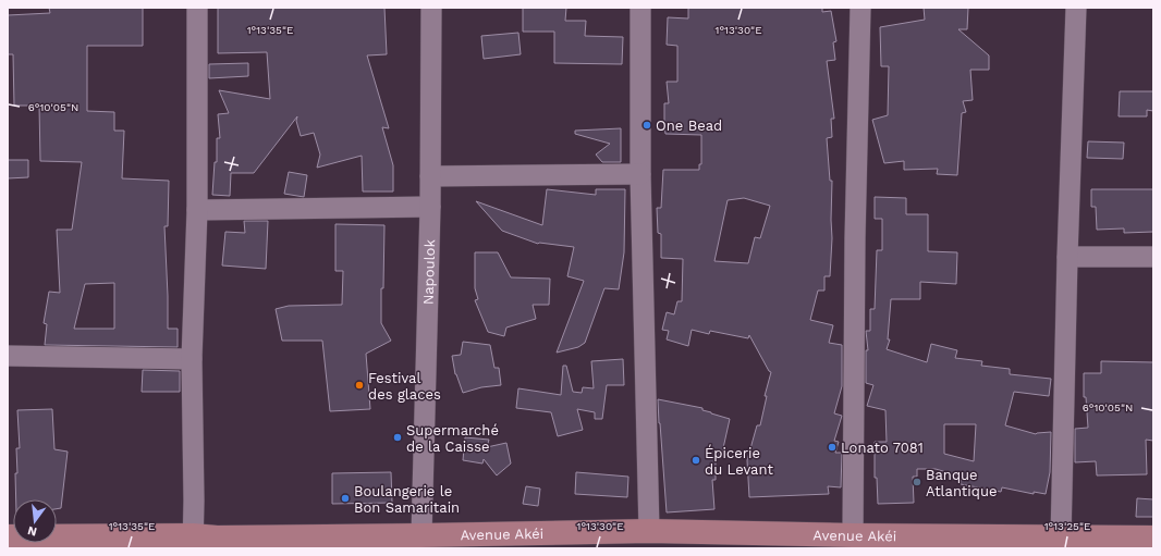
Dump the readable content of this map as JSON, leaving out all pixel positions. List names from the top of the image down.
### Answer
{
  "streets": {
    "main road": ["Avenue Akéi"],
    "street": ["Napoulok"]
  },
  "crossings": [
    ["Napoulok", "Avenue Akéi"]
  ],
  "places": [
    "One Bead",
    "Festival des glaces",
    "Supermarché de la Caisse",
    "Lonato 7081",
    "Épicerie du Levant",
    "Banque Atlantique",
    "Boulangerie le Bon Samaritain"
  ],
  "north": "bottom",
  "coordinates": [
    "1°13'35\"E",
    "1°13'30\"E",
    "6°10'05\"N",
    "1°13'25\"E"
  ]
}
